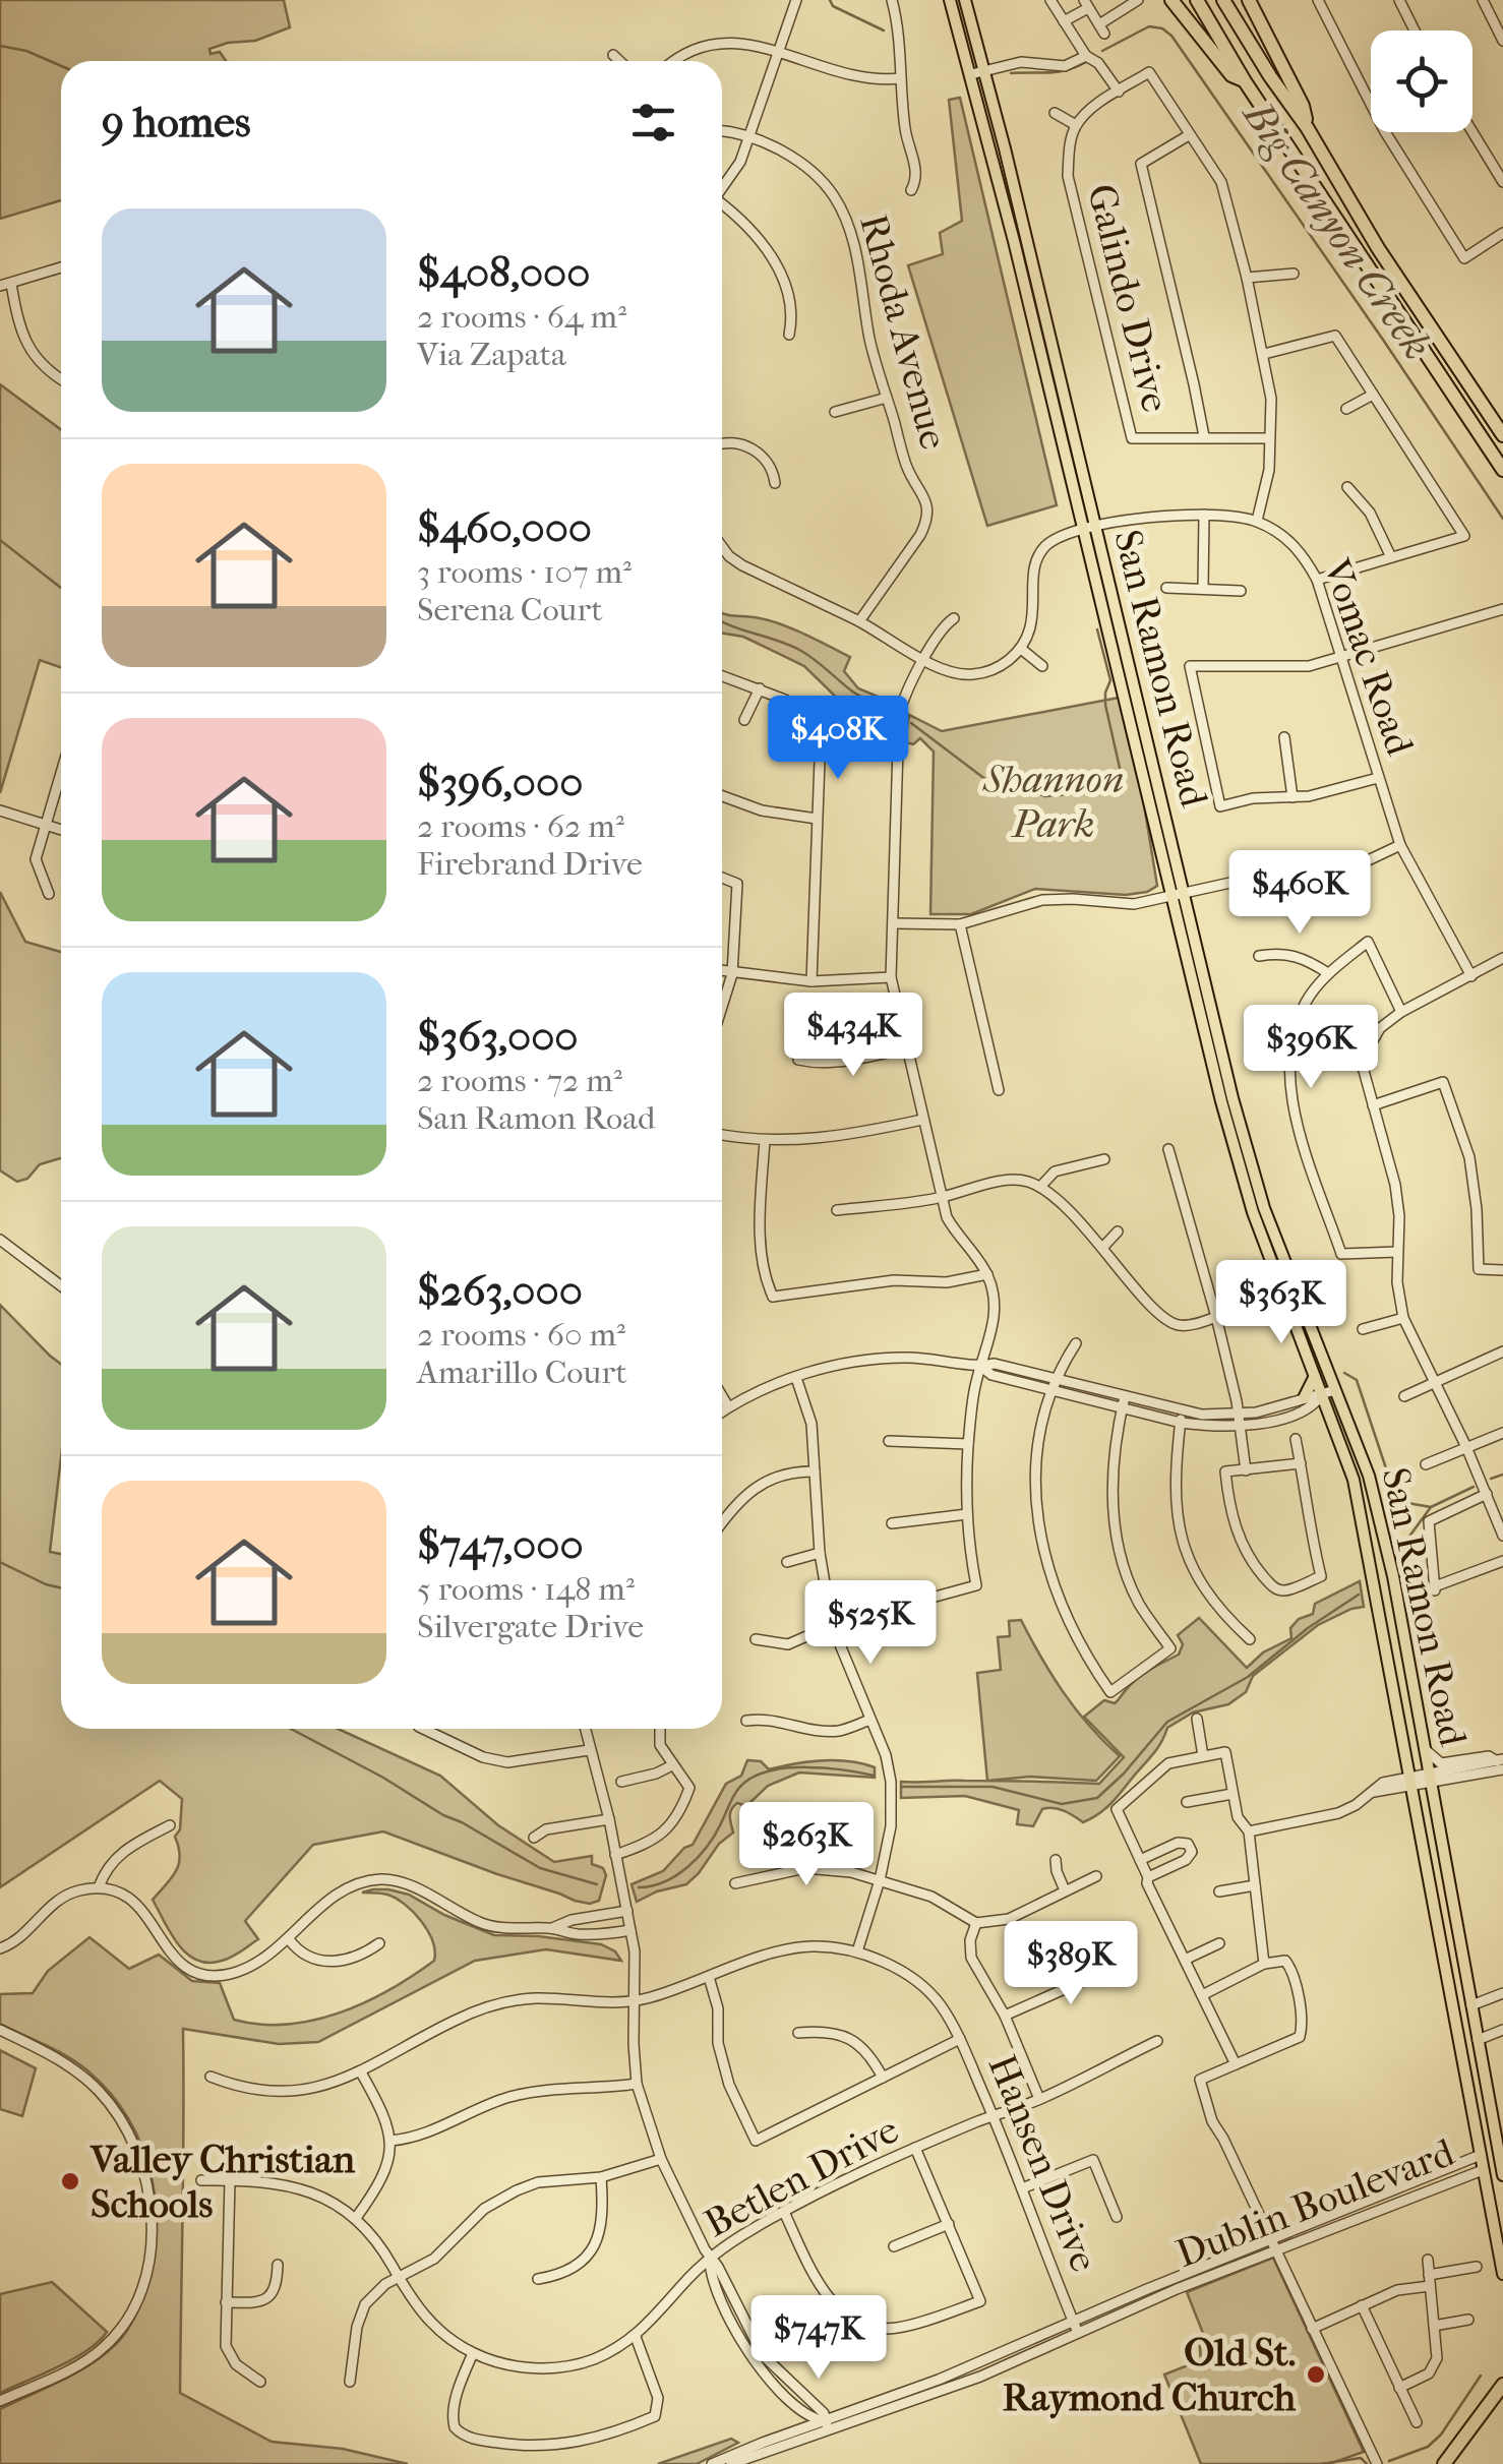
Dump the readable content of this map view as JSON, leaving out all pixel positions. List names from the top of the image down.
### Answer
{
  "streets": {
    "main road": ["San Ramon Road", "Dublin Boulevard"],
    "street": [
      "Galindo Drive",
      "Rhoda Avenue",
      "Vomac Road",
      "Hansen Drive",
      "Betlen Drive"
    ]
  },
  "crossings": [
    ["Vomac Road", "San Ramon Road"],
    ["San Ramon Road", "Dublin Boulevard"],
    ["Hansen Drive", "Betlen Drive"],
    ["Hansen Drive", "Dublin Boulevard"]
  ],
  "water": ["Big Canyon Creek"],
  "parks": ["Shannon Park"],
  "places": ["Valley Christian Schools", "Old St. Raymond Church"],
  "page": {
    "heading": "9 homes",
    "list": [
      {
        "name": "$408,000",
        "note": "2 rooms · 64 m² · Via Zapata"
      },
      {
        "name": "$460,000",
        "note": "3 rooms · 107 m² · Serena Court"
      },
      {
        "name": "$396,000",
        "note": "2 rooms · 62 m² · Firebrand Drive"
      },
      {
        "name": "$363,000",
        "note": "2 rooms · 72 m² · San Ramon Road"
      },
      {
        "name": "$263,000",
        "note": "2 rooms · 60 m² · Amarillo Court"
      },
      {
        "name": "$747,000",
        "note": "5 rooms · 148 m² · Silvergate Drive"
      }
    ],
    "price": [
      "$408K",
      "$460K",
      "$434K",
      "$396K",
      "$363K",
      "$525K",
      "$263K",
      "$389K",
      "$747K"
    ]
  }
}
